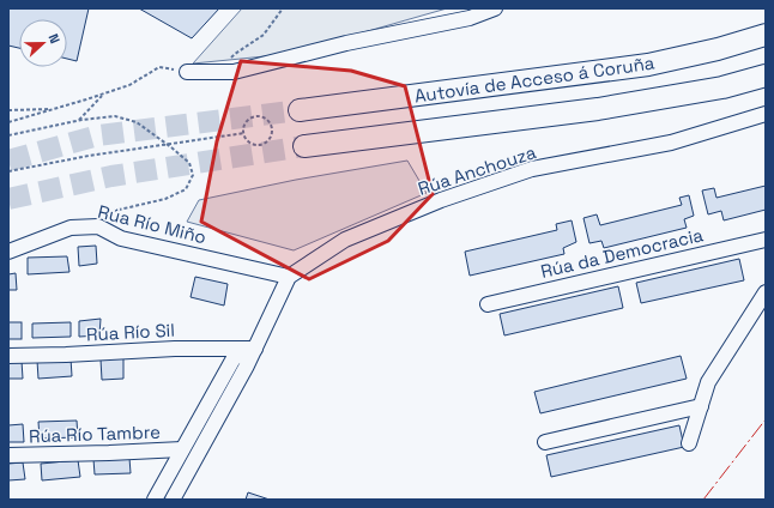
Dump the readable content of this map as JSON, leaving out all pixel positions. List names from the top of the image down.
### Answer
{
  "streets": {
    "highway": ["Autovía de Acceso á Coruña"],
    "street": [
      "Rúa Anchouza",
      "Rúa Río Miño",
      "Rúa da Democracia",
      "Rúa Río Sil",
      "Rúa Río Tambre"
    ]
  },
  "crossings": [
    ["Rúa Anchouza", "Rúa Río Miño"]
  ],
  "north": "right"
}
